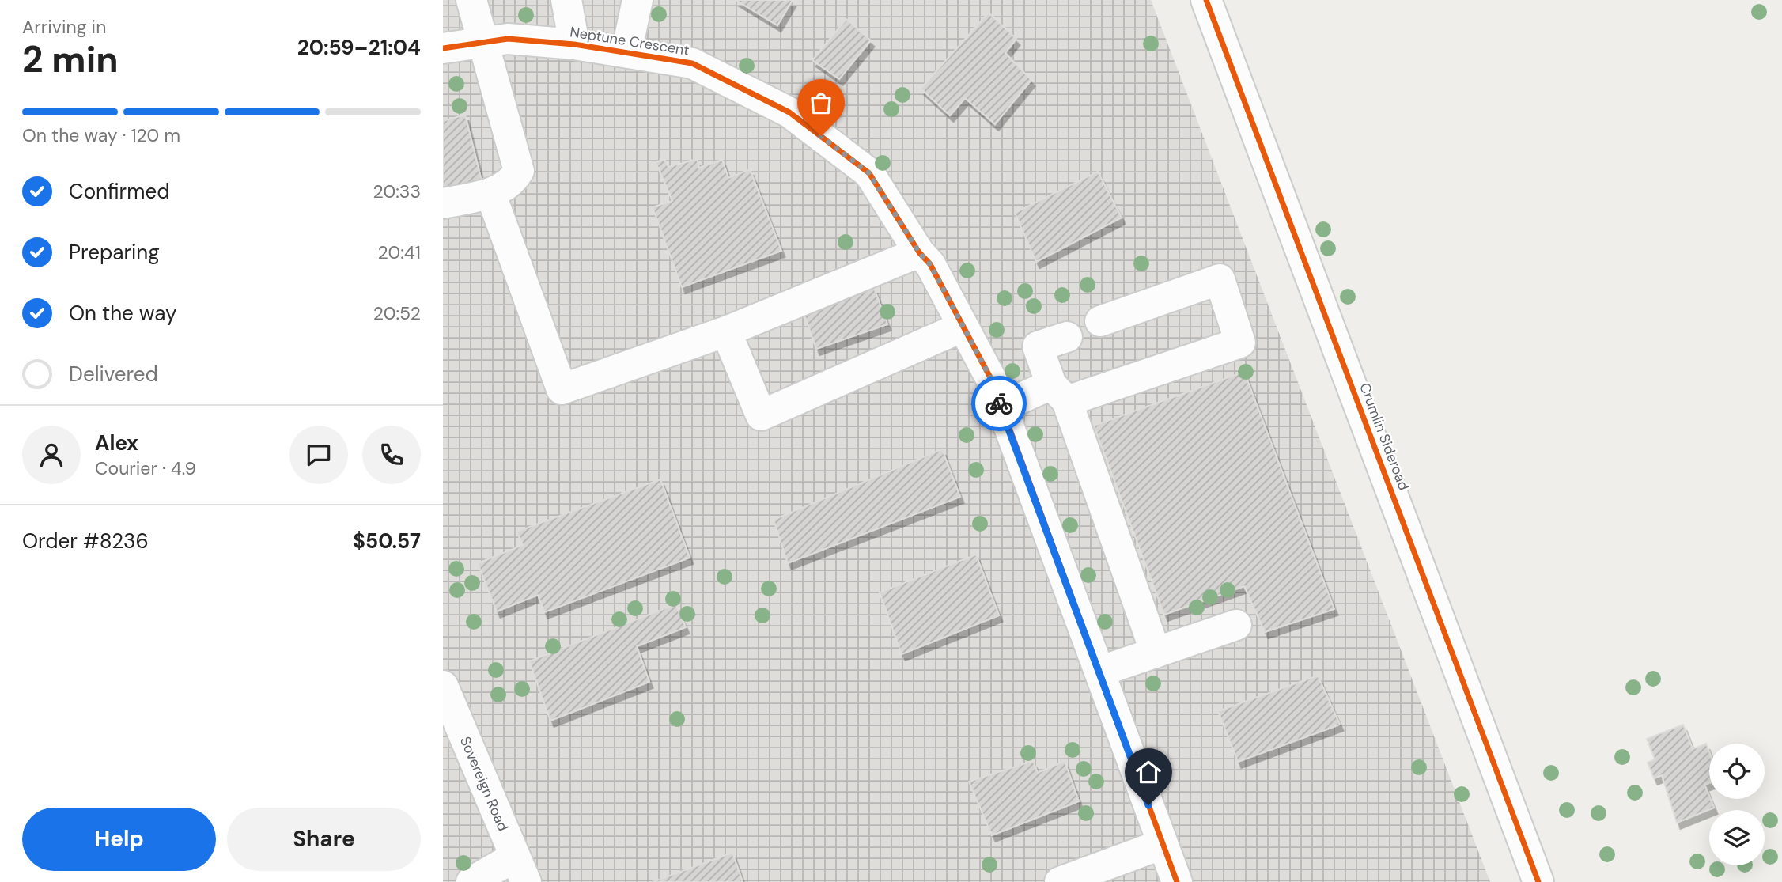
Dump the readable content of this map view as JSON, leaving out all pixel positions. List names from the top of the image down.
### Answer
{
  "streets": {
    "street": ["Neptune Crescent", "Crumlin Sideroad", "Sovereign Road"]
  },
  "page": {
    "heading": ["2 min", "Arriving in", "20:59–21:04"],
    "panel": [
      "Alex",
      "Courier · 4.9",
      "Order #8236",
      "$50.57"
    ],
    "bar": "On the way · 120 m",
    "list": [
      ["Confirmed", "20:33"],
      ["Preparing", "20:41"],
      ["On the way", "20:52"],
      "Delivered"
    ],
    "buttons": ["Help", "Share"]
  }
}
